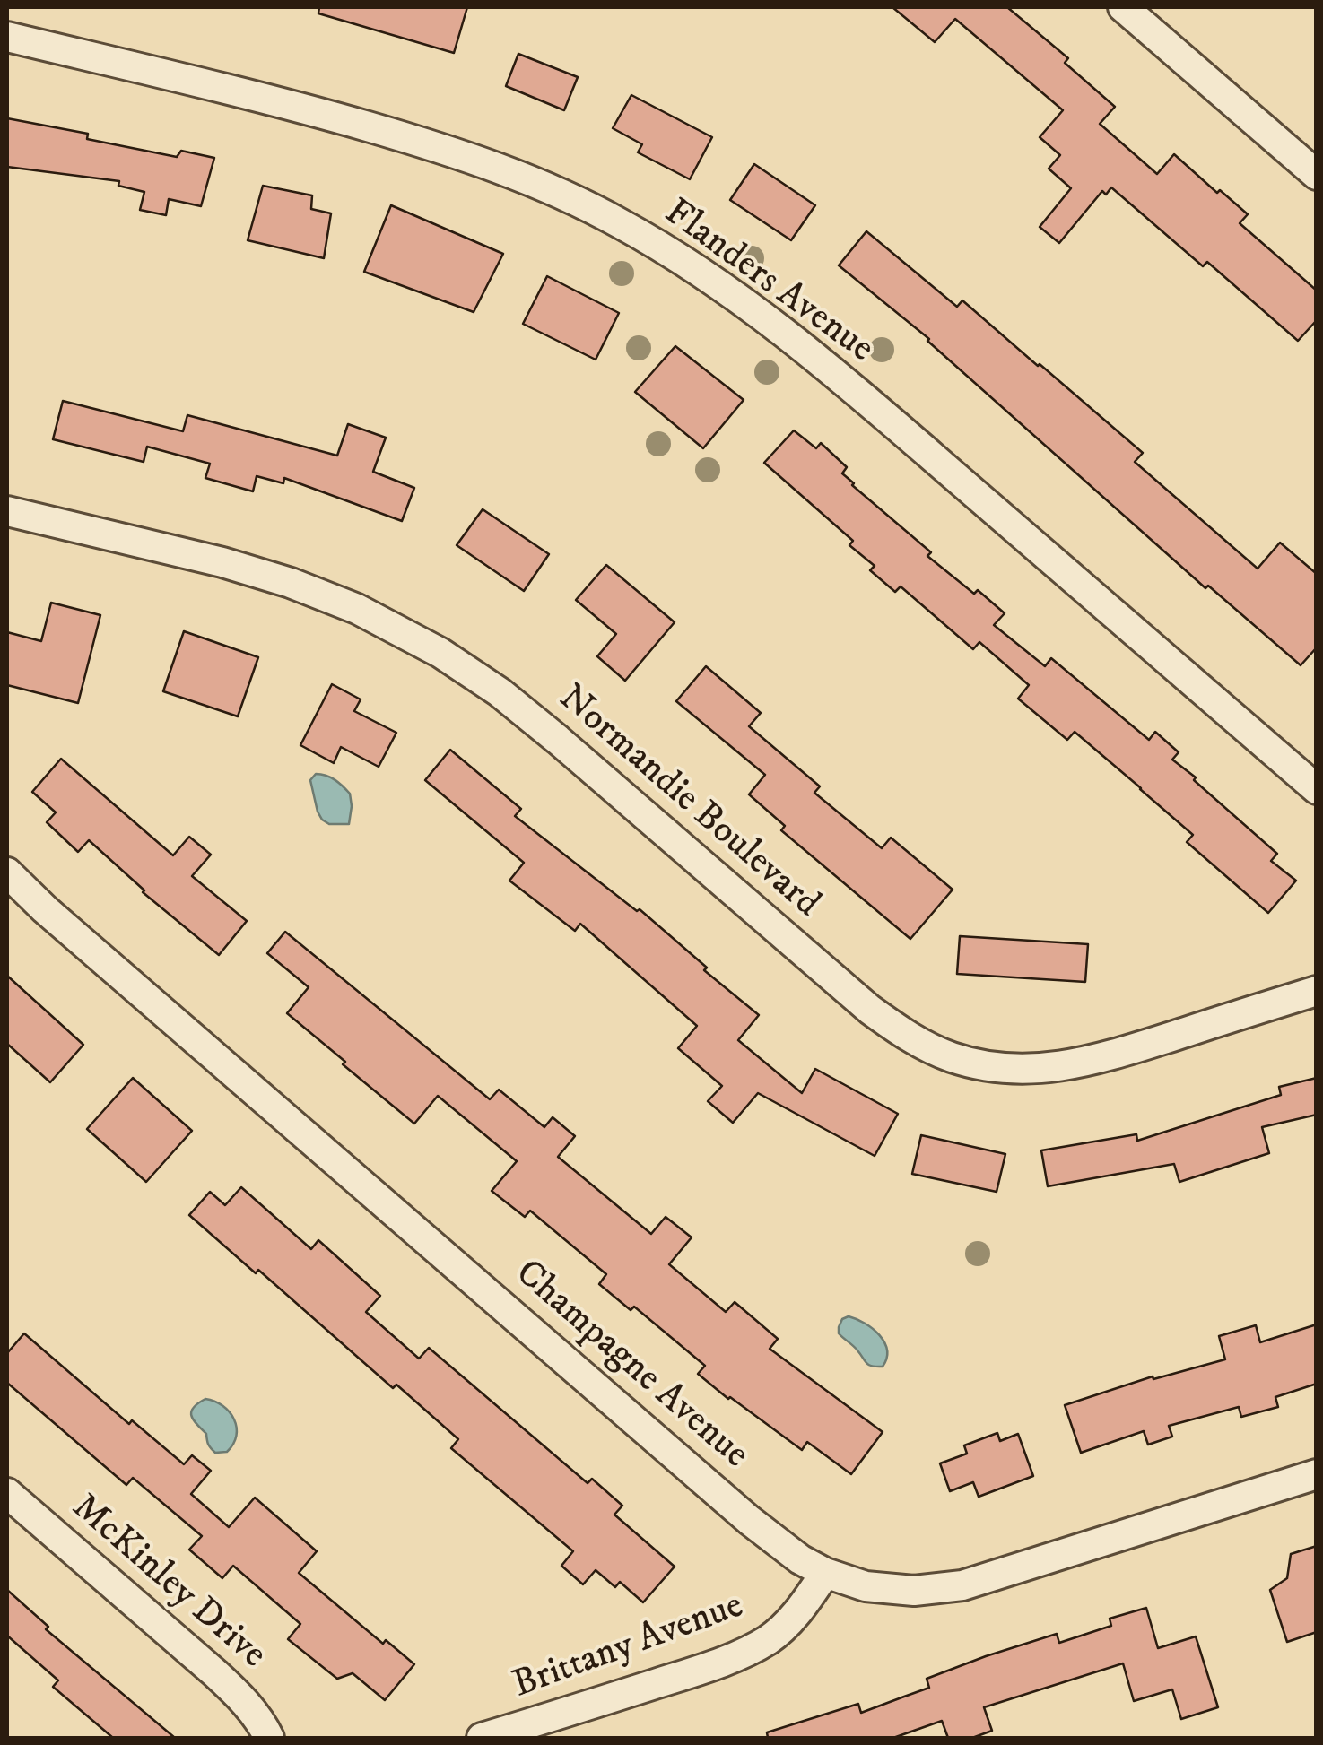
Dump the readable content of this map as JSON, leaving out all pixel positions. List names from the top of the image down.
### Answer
{
  "streets": {
    "street": [
      "Flanders Avenue",
      "Normandie Boulevard",
      "Champagne Avenue",
      "McKinley Drive",
      "Brittany Avenue"
    ]
  },
  "crossings": [
    ["Champagne Avenue", "Brittany Avenue"]
  ]
}
